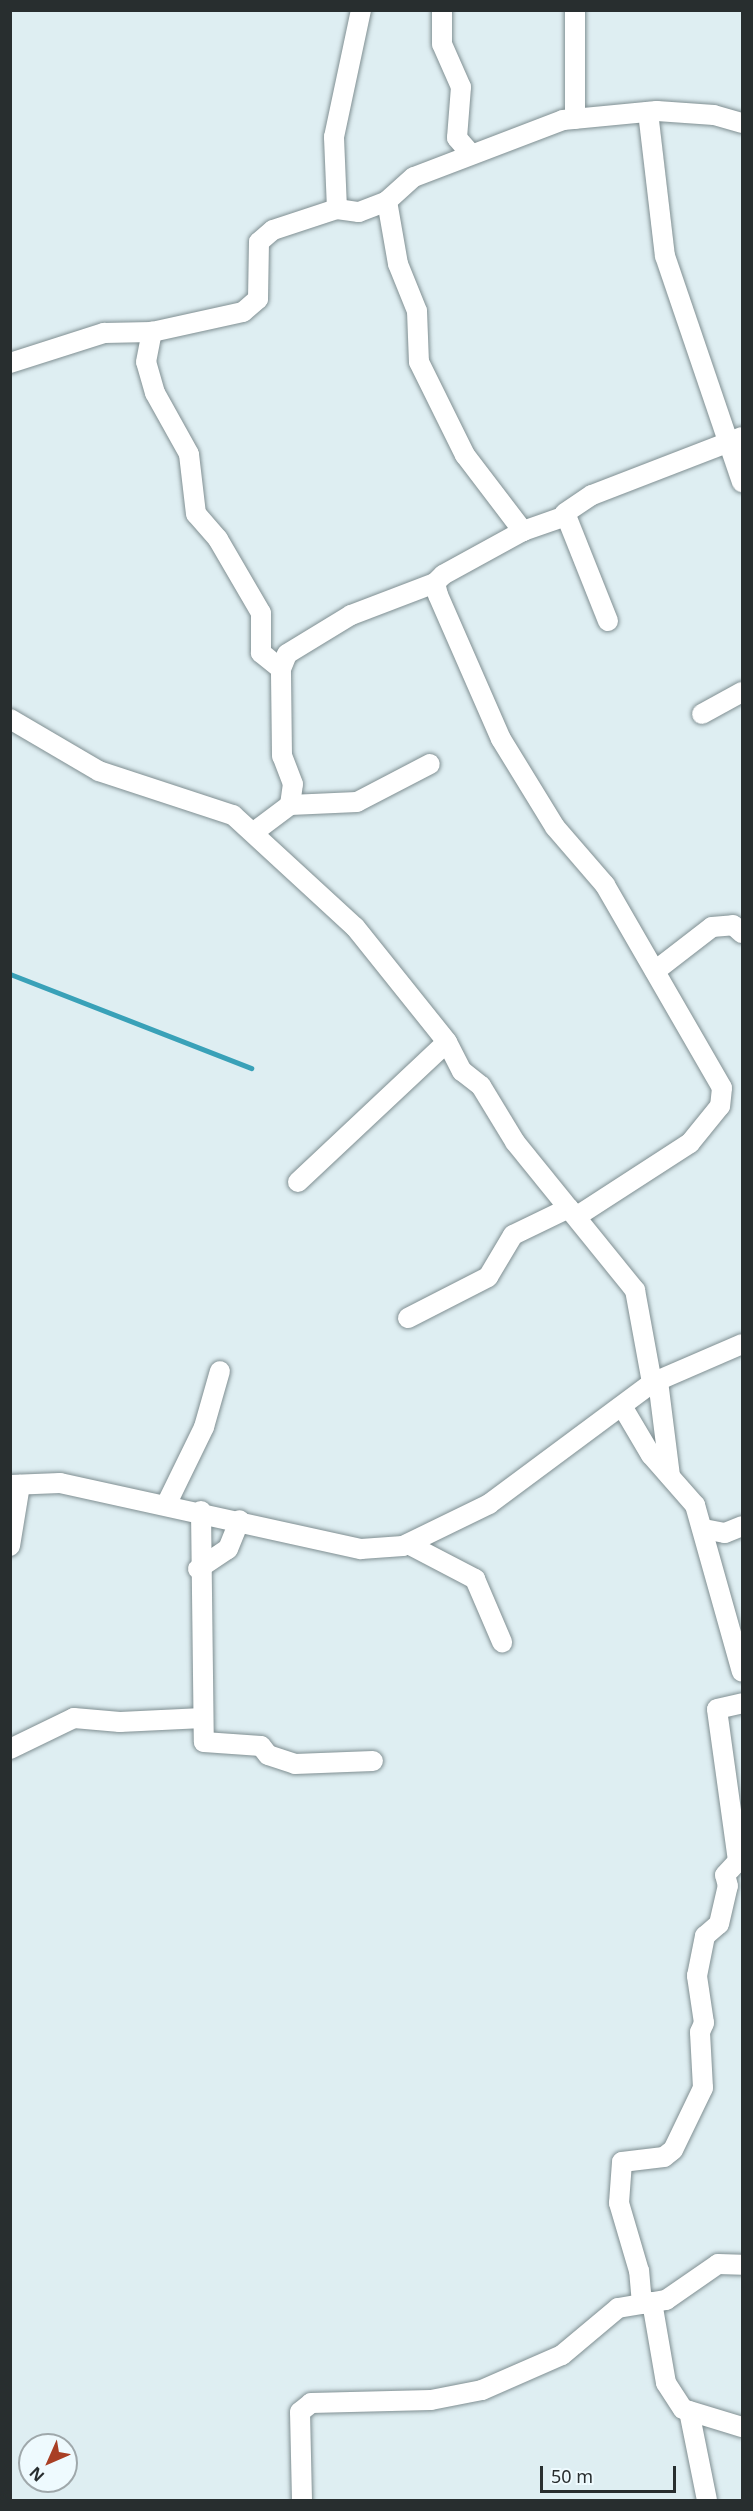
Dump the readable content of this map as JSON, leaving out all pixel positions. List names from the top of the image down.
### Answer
{
  "scale_bar": "50 m",
  "north": "bottom left"
}
